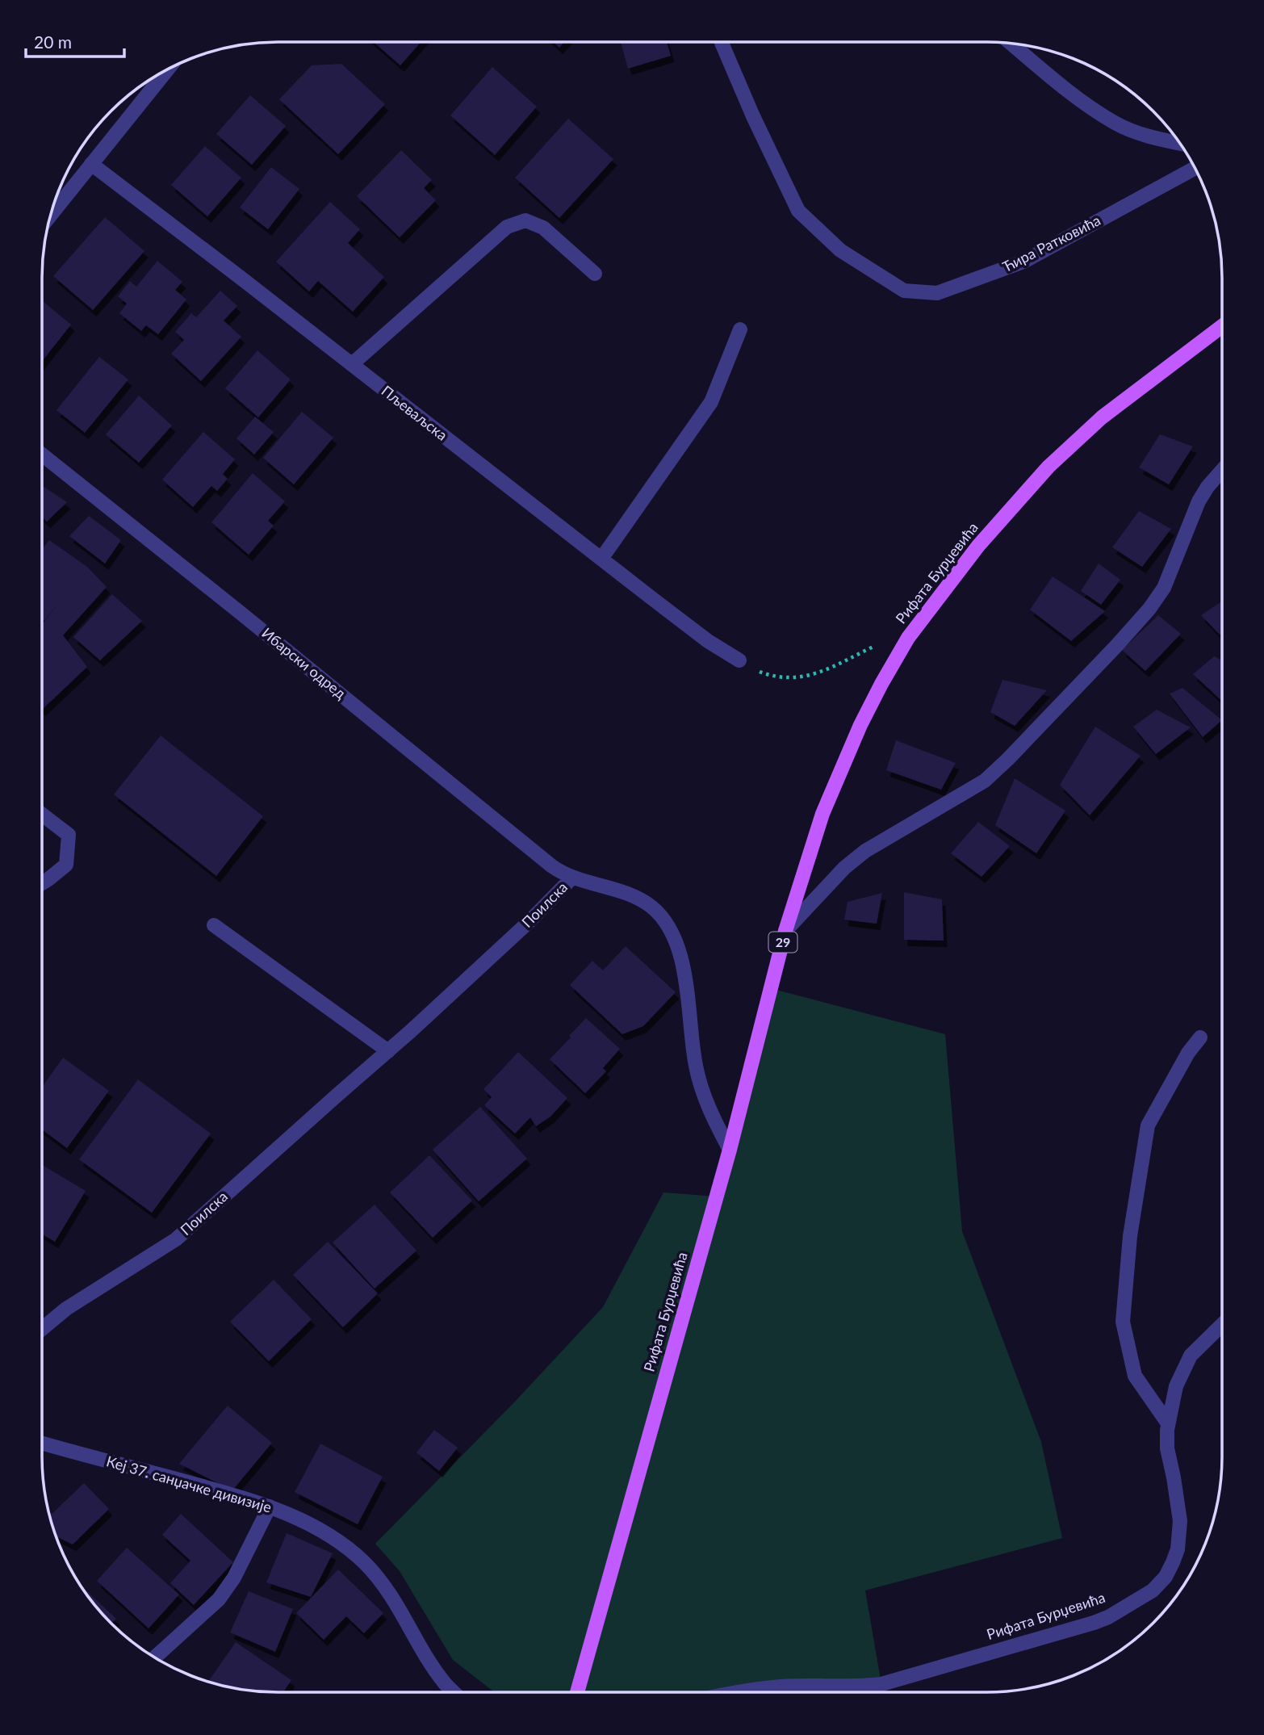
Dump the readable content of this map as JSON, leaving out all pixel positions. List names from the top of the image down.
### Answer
{
  "streets": {
    "main road": ["Рифата Бурџевића", "29"],
    "street": [
      "Ћира Ратковића",
      "Пљеваљска",
      "Ибарски одред",
      "Поилска",
      "Кеј 37. санџачке дивизије"
    ]
  },
  "crossings": [
    ["Рифата Бурџевића", "Поилска"],
    ["Ибарски одред", "Поилска"]
  ],
  "scale_bar": "20 m"
}
